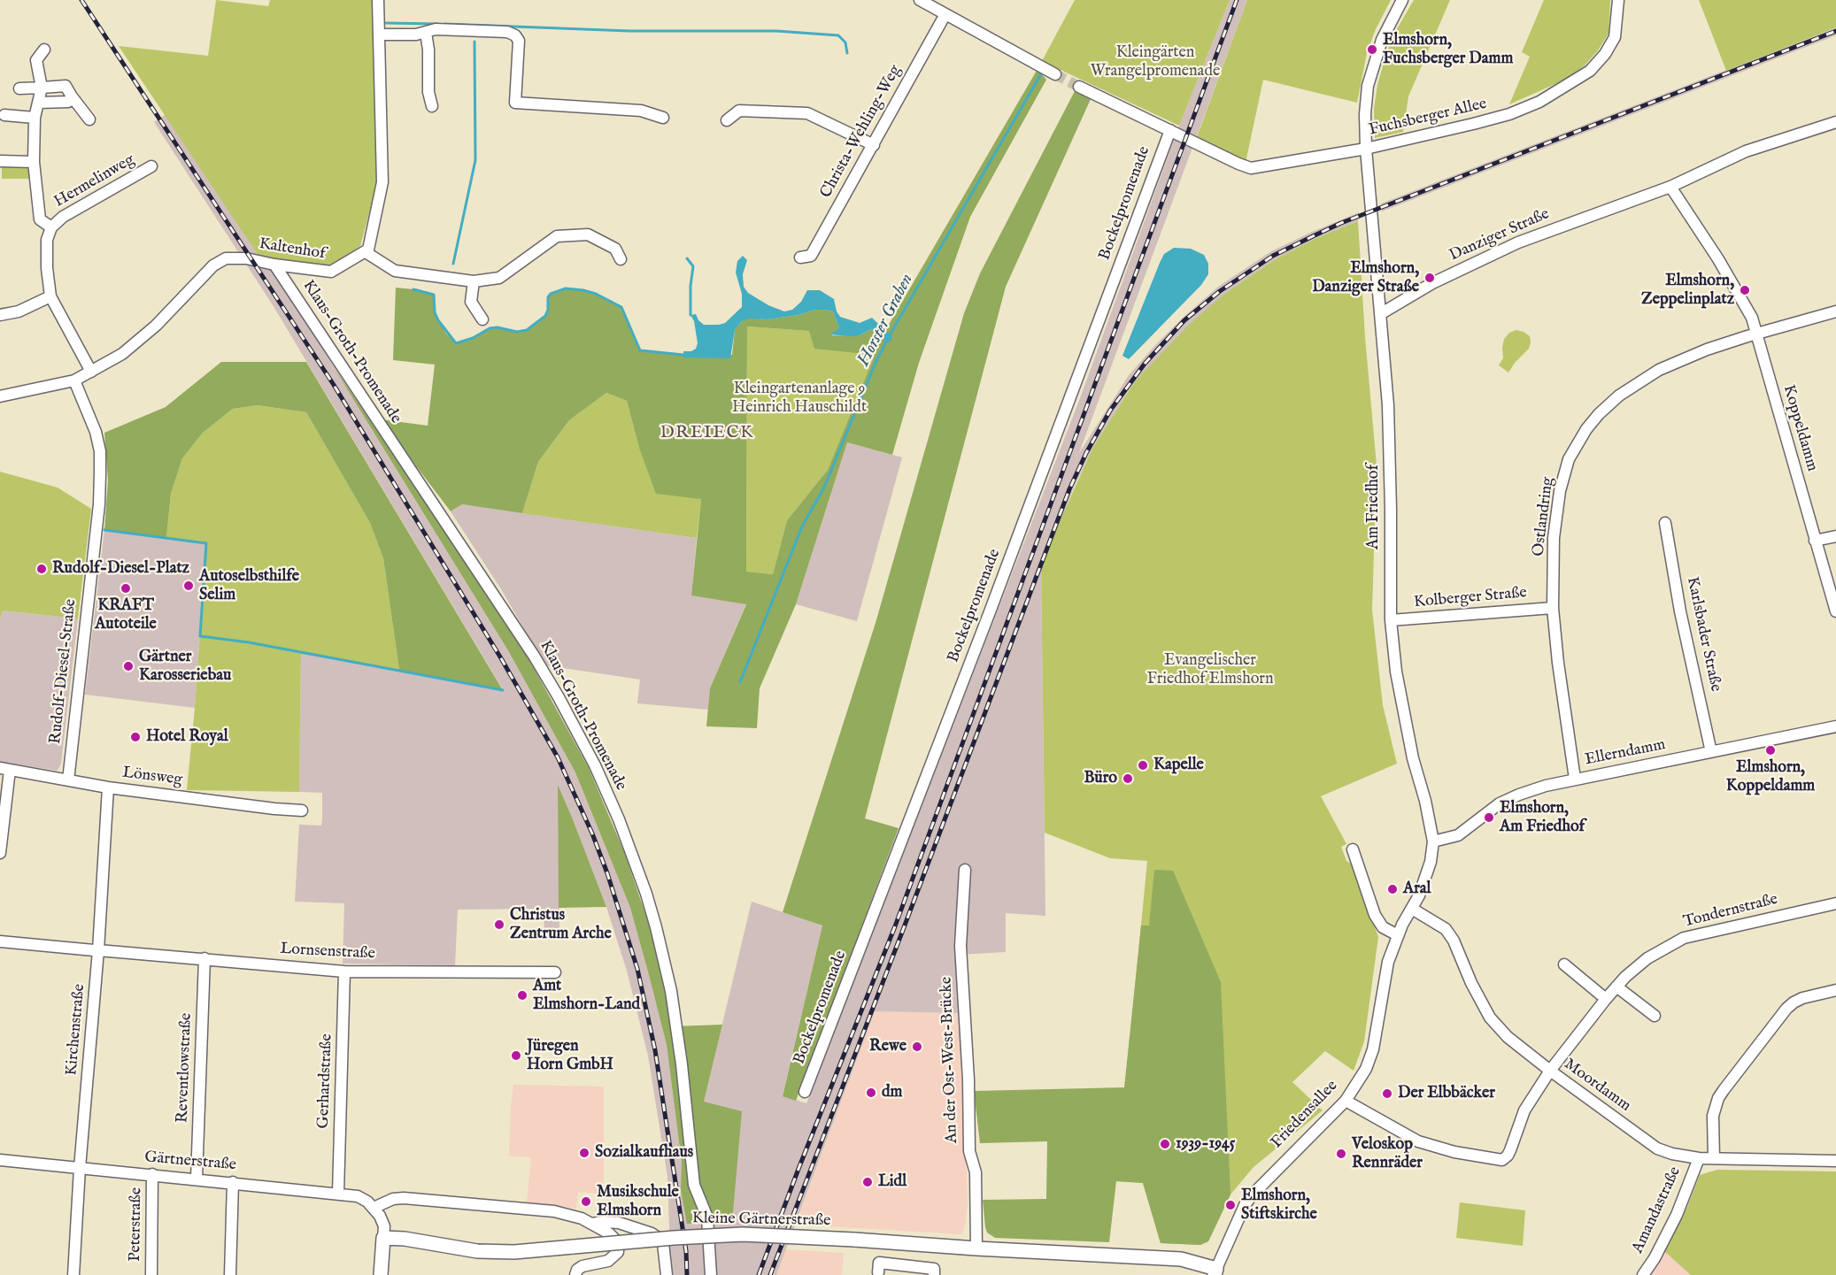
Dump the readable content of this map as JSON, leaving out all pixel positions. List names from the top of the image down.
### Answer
{
  "streets": {
    "main road": ["Kleine Gärtnerstraße"],
    "street": [
      "Fuchsberger Allee",
      "Christa-Wehling-Weg",
      "Hermelinweg",
      "Bockelpromenade",
      "Danziger Straße",
      "Kaltenhof",
      "Klaus-Groth-Promenade",
      "Koppeldamm",
      "Am Friedhof",
      "Ostlandring",
      "Kolberger Straße",
      "Karlsbader Straße",
      "Rudolf-Diesel-Straße",
      "Ellerndamm",
      "Lönsweg",
      "Tondernstraße",
      "Lornsenstraße",
      "Kirchenstraße",
      "An der Ost-West-Brücke",
      "Reventlowstraße",
      "Gerhardstraße",
      "Moordamm",
      "Friedensallee",
      "Gärtnerstraße",
      "Amandastraße",
      "Peterstraße"
    ]
  },
  "crossings": [
    ["Fuchsberger Allee", "Bockelpromenade"],
    ["Fuchsberger Allee", "Am Friedhof"],
    ["Hermelinweg", "Kaltenhof"],
    ["Danziger Straße", "Koppeldamm"],
    ["Danziger Straße", "Am Friedhof"],
    ["Kaltenhof", "Klaus-Groth-Promenade"],
    ["Kaltenhof", "Rudolf-Diesel-Straße"],
    ["Koppeldamm", "Ostlandring"],
    ["Am Friedhof", "Kolberger Straße"],
    ["Am Friedhof", "Ellerndamm"],
    ["Am Friedhof", "Friedensallee"],
    ["Ostlandring", "Kolberger Straße"],
    ["Ostlandring", "Ellerndamm"],
    ["Karlsbader Straße", "Ellerndamm"],
    ["Rudolf-Diesel-Straße", "Lönsweg"],
    ["Lönsweg", "Kirchenstraße"],
    ["Tondernstraße", "Moordamm"],
    ["Tondernstraße", "Friedensallee"],
    ["Lornsenstraße", "Kirchenstraße"],
    ["Lornsenstraße", "Reventlowstraße"],
    ["Lornsenstraße", "Gerhardstraße"],
    ["Kirchenstraße", "Gärtnerstraße"],
    ["An der Ost-West-Brücke", "Kleine Gärtnerstraße"],
    ["Reventlowstraße", "Gärtnerstraße"],
    ["Gerhardstraße", "Gärtnerstraße"],
    ["Moordamm", "Friedensallee"],
    ["Moordamm", "Amandastraße"],
    ["Gärtnerstraße", "Peterstraße"]
  ],
  "districts": ["DREIECK"],
  "water": ["Horster Graben"],
  "parks": ["Kleingärten Wrangelpromenade", "Kleingartenanlage 9 Heinrich Hauschildt", "Evangelischer Friedhof Elmshorn"],
  "places": [
    "Elmshorn, Fuchsberger Damm",
    "Elmshorn, Danziger Straße",
    "Elmshorn, Zeppelinplatz",
    "Rudolf-Diesel-Platz",
    "Autoselbsthilfe Selim",
    "KRAFT Autoteile",
    "Gärtner Karosseriebau",
    "Hotel Royal",
    "Elmshorn, Koppeldamm",
    "Kapelle",
    "Büro",
    "Elmshorn, Am Friedhof",
    "Aral",
    "Christus Zentrum Arche",
    "Amt Elmshorn-Land",
    "Rewe",
    "Jüregen Horn GmbH",
    "dm",
    "Der Elbbäcker",
    "1939-1945",
    "Sozialkaufhaus",
    "Veloskop Rennräder",
    "Lidl",
    "Musikschule Elmshorn",
    "Elmshorn, Stiftskirche"
  ]
}
